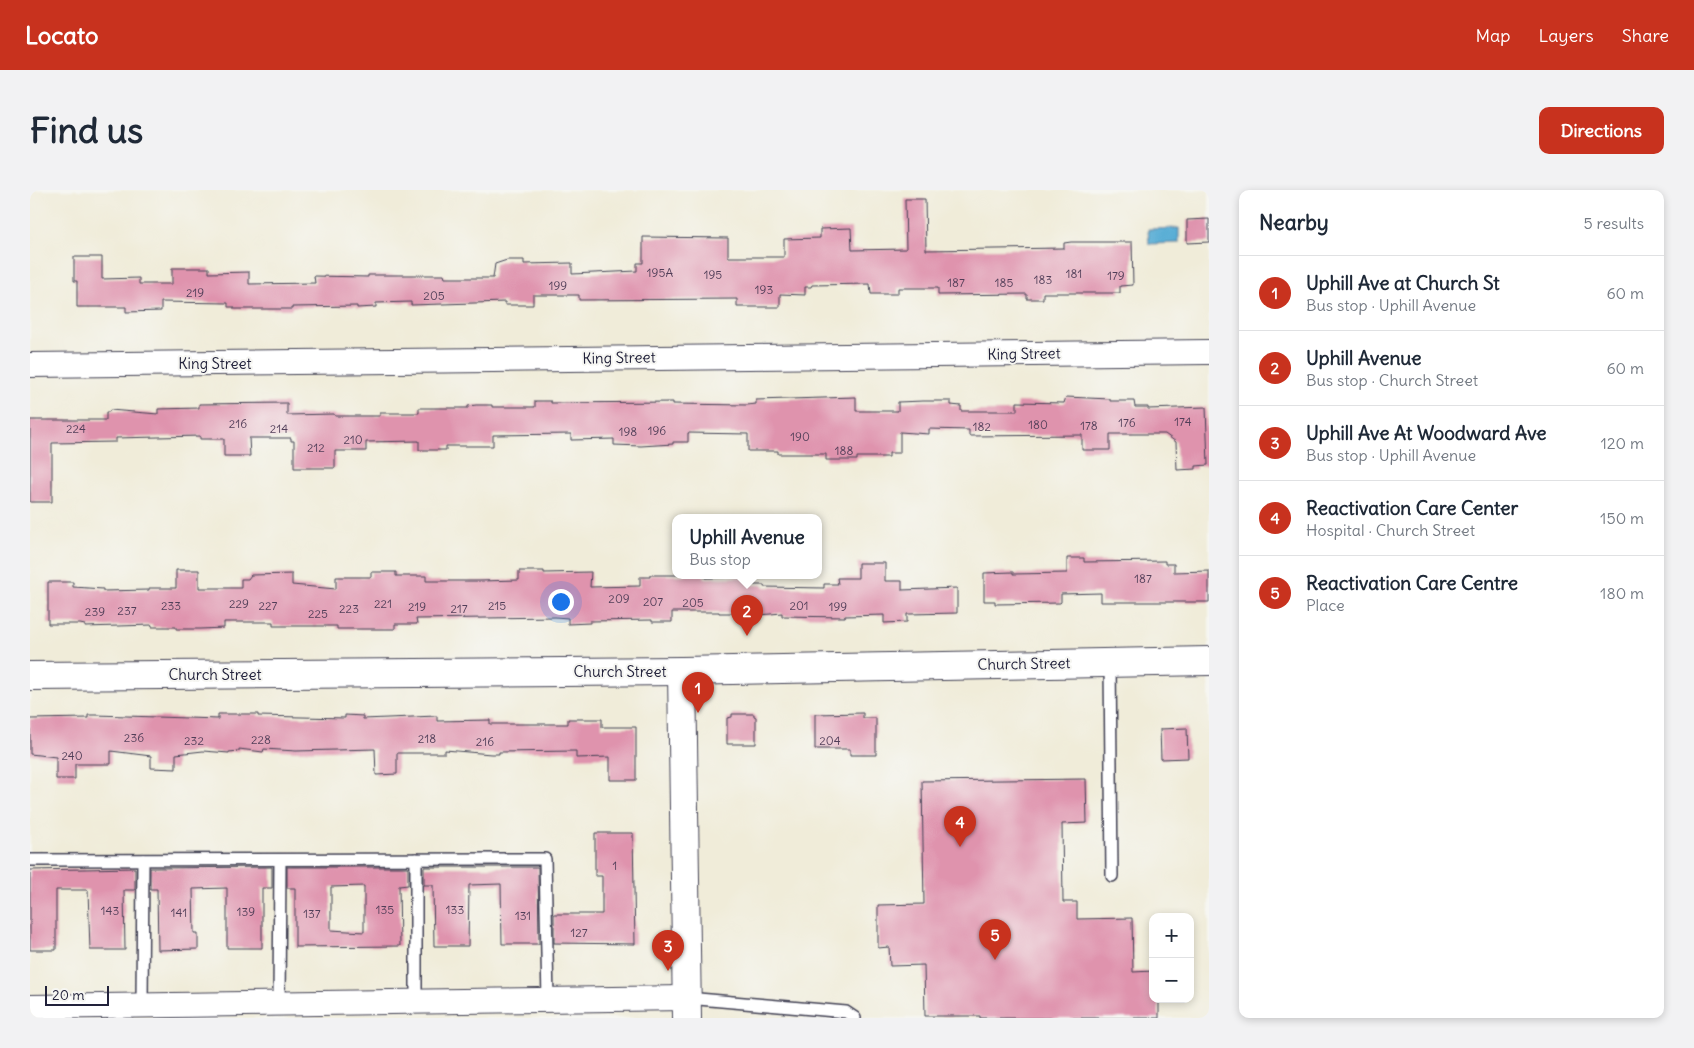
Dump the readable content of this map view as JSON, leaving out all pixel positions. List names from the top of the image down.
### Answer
{
  "streets": {
    "street": ["King Street", "Church Street"]
  },
  "house_numbers": [
    "195A",
    "181",
    "195",
    "179",
    "183",
    "187",
    "185",
    "199",
    "193",
    "219",
    "205",
    "174",
    "176",
    "216",
    "180",
    "178",
    "182",
    "224",
    "214",
    "196",
    "198",
    "190",
    "210",
    "212",
    "188",
    "187",
    "209",
    "207",
    "205",
    "229",
    "221",
    "233",
    "227",
    "215",
    "201",
    "219",
    "199",
    "223",
    "217",
    "237",
    "239",
    "225",
    "236",
    "218",
    "228",
    "232",
    "204",
    "216",
    "240",
    "1",
    "135",
    "133",
    "143",
    "139",
    "141",
    "137",
    "131",
    "127"
  ],
  "scale_bar": "20 m",
  "page": {
    "header": "Locato",
    "nav": ["Map", "Layers", "Share"],
    "buttons": "Directions",
    "title": "Find us",
    "heading": ["Nearby", "5 results"],
    "list": [
      {
        "mark": "1",
        "name": "Uphill Ave at Church St",
        "note": "Bus stop · Uphill Avenue",
        "value": "60 m"
      },
      {
        "mark": "2",
        "name": "Uphill Avenue",
        "note": "Bus stop · Church Street",
        "value": "60 m"
      },
      {
        "mark": "3",
        "name": "Uphill Ave At Woodward Ave",
        "note": "Bus stop · Uphill Avenue",
        "value": "120 m"
      },
      {
        "mark": "4",
        "name": "Reactivation Care Center",
        "note": "Hospital · Church Street",
        "value": "150 m"
      },
      {
        "mark": "5",
        "name": "Reactivation Care Centre",
        "note": "Place",
        "value": "180 m"
      }
    ],
    "popup": ["Uphill Avenue", "Bus stop"],
    "pins": [
      "2",
      "1",
      "4",
      "5",
      "3"
    ],
    "map_buttons": ["+", "−"],
    "scale": "20 m"
  }
}
